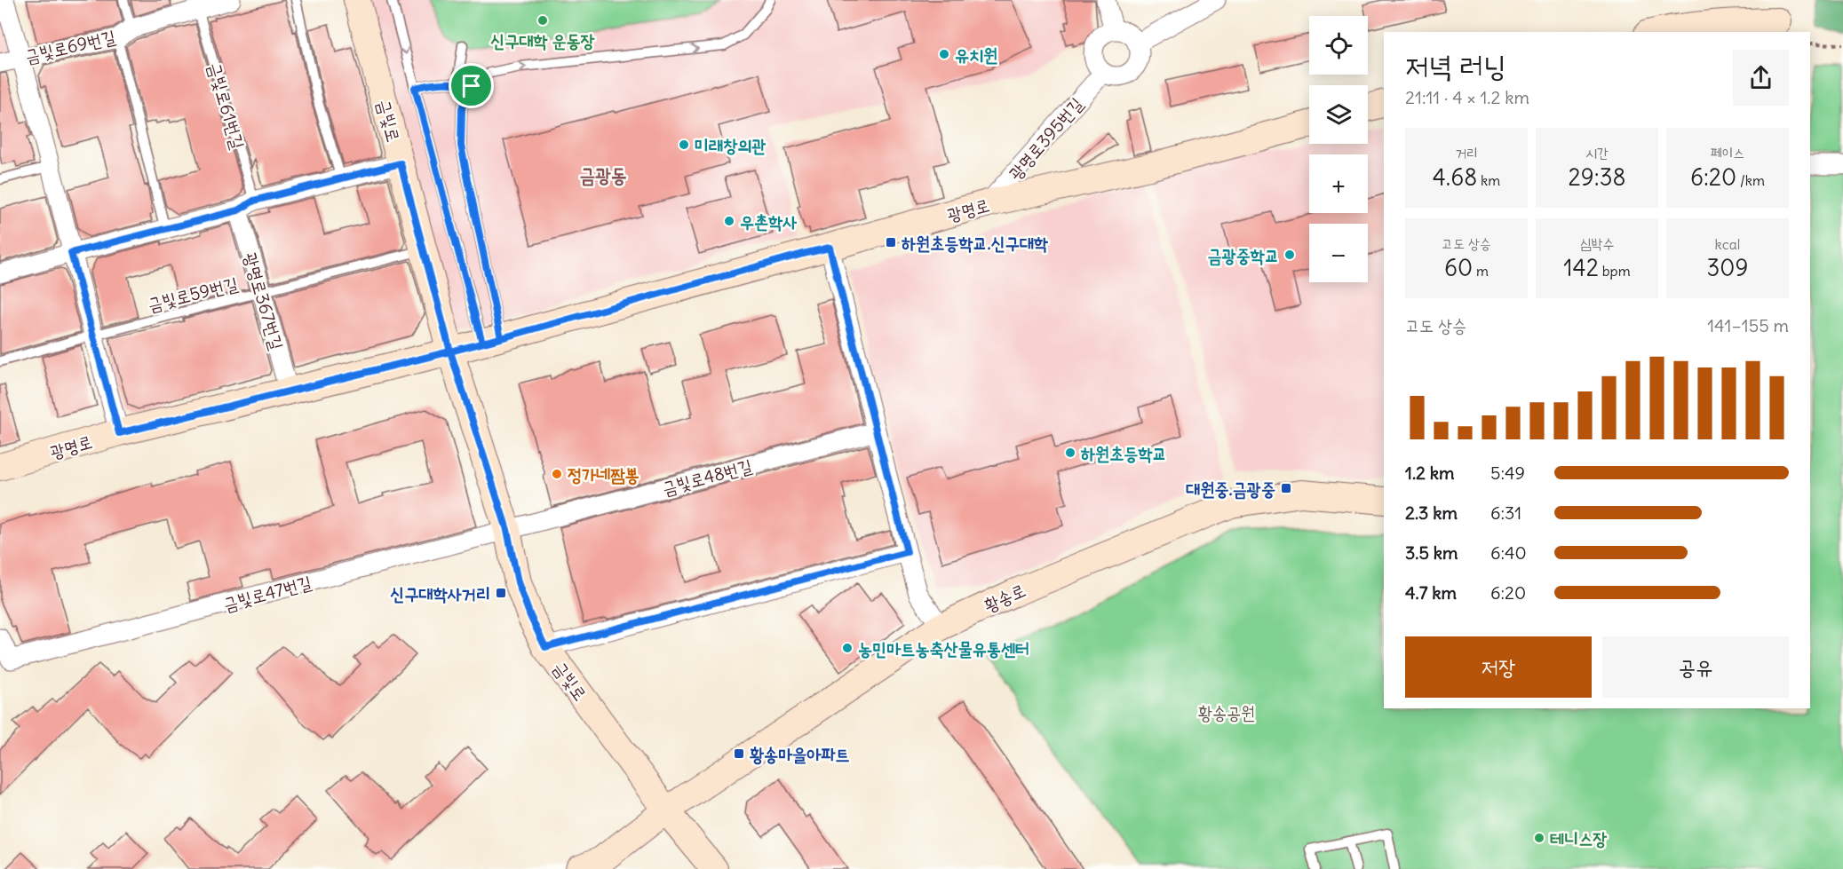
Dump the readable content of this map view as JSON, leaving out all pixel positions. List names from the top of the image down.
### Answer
{
  "streets": {
    "street": [
      "금빛로69번길",
      "금빛로",
      "광명로395번길",
      "광명로",
      "광명로367번길",
      "금빛로48번길",
      "금빛로47번길",
      "황송로"
    ],
    "lane": ["금빛로61번길", "금빛로59번길"]
  },
  "crossings": [
    ["금빛로69번길", "금빛로61번길"],
    ["금빛로", "광명로"],
    ["금빛로", "금빛로59번길"],
    ["금빛로", "금빛로48번길"],
    ["금빛로", "금빛로47번길"],
    ["금빛로", "황송로"],
    ["광명로395번길", "광명로"],
    ["광명로", "광명로367번길"],
    ["금빛로59번길", "광명로367번길"],
    ["금빛로48번길", "금빛로47번길"]
  ],
  "districts": ["금광동"],
  "parks": ["황송공원"],
  "places": {
    "other": [
      "신구대학 운동장",
      "유치원",
      "미래창의관",
      "우촌학사",
      "금광중학교",
      "하원초등학교",
      "정가네짬뽕",
      "농민마트농축산물유통센터",
      "테니스장"
    ],
    "transit": [
      "하원초등학교.신구대학",
      "대원중.금광중",
      "신구대학사거리",
      "황송마을아파트"
    ]
  },
  "page": {
    "map_buttons": ["+", "−"],
    "heading": ["저녁 러닝", "21:11 · 4 × 1.2 km"],
    "stats": [
      ["거리", "4.68 km"],
      ["시간", "29:38"],
      ["페이스", "6:20 /km"],
      ["고도 상승", "60 m"],
      ["심박수", "142 bpm"],
      ["kcal", "309"]
    ],
    "chart": ["고도 상승", "141–155 m"],
    "list": [
      {
        "name": "1.2 km",
        "note": "5:49"
      },
      {
        "name": "2.3 km",
        "note": "6:31"
      },
      {
        "name": "3.5 km",
        "note": "6:40"
      },
      {
        "name": "4.7 km",
        "note": "6:20"
      }
    ],
    "buttons": ["저장", "공유"]
  }
}
